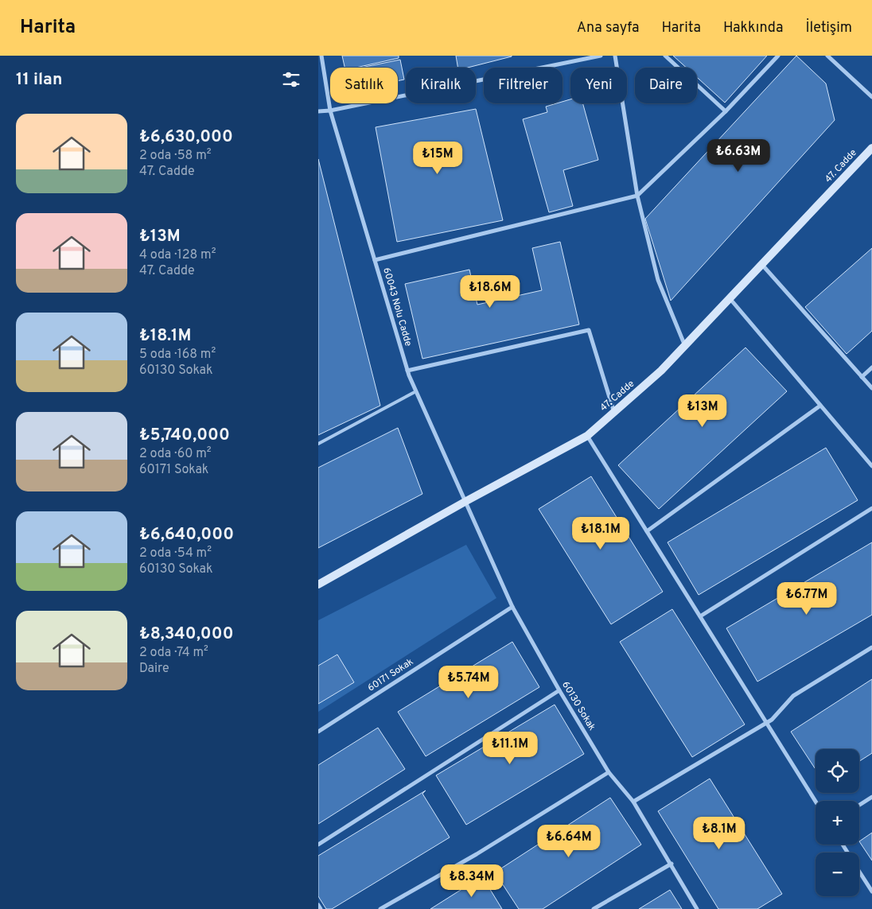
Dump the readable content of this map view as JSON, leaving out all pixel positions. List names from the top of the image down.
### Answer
{
  "streets": {
    "street": [
      "47. Cadde",
      "60043 Nolu Cadde",
      "60171 Sokak",
      "60130 Sokak"
    ]
  },
  "crossings": [
    ["47. Cadde", "60043 Nolu Cadde"],
    ["47. Cadde", "60130 Sokak"],
    ["60043 Nolu Cadde", "60130 Sokak"],
    ["60171 Sokak", "60130 Sokak"]
  ],
  "page": {
    "header": "Harita",
    "nav": [
      "Ana sayfa",
      "Harita",
      "Hakkında",
      "İletişim"
    ],
    "heading": "11 ilan",
    "chip": [
      "Satılık",
      "Kiralık",
      "Filtreler",
      "Yeni",
      "Daire"
    ],
    "list": [
      {
        "name": "₺6,630,000",
        "note": "2 oda · 58 m² · 47. Cadde"
      },
      {
        "name": "₺13M",
        "note": "4 oda · 128 m² · 47. Cadde"
      },
      {
        "name": "₺18.1M",
        "note": "5 oda · 168 m² · 60130 Sokak"
      },
      {
        "name": "₺5,740,000",
        "note": "2 oda · 60 m² · 60171 Sokak"
      },
      {
        "name": "₺6,640,000",
        "note": "2 oda · 54 m² · 60130 Sokak"
      },
      {
        "name": "₺8,340,000",
        "note": "2 oda · 74 m² · Daire"
      }
    ],
    "price": [
      "₺6.63M",
      "₺15M",
      "₺18.6M",
      "₺13M",
      "₺18.1M",
      "₺6.77M",
      "₺5.74M",
      "₺11.1M",
      "₺8.1M",
      "₺6.64M",
      "₺8.34M"
    ],
    "map_buttons": ["+", "−"]
  }
}
